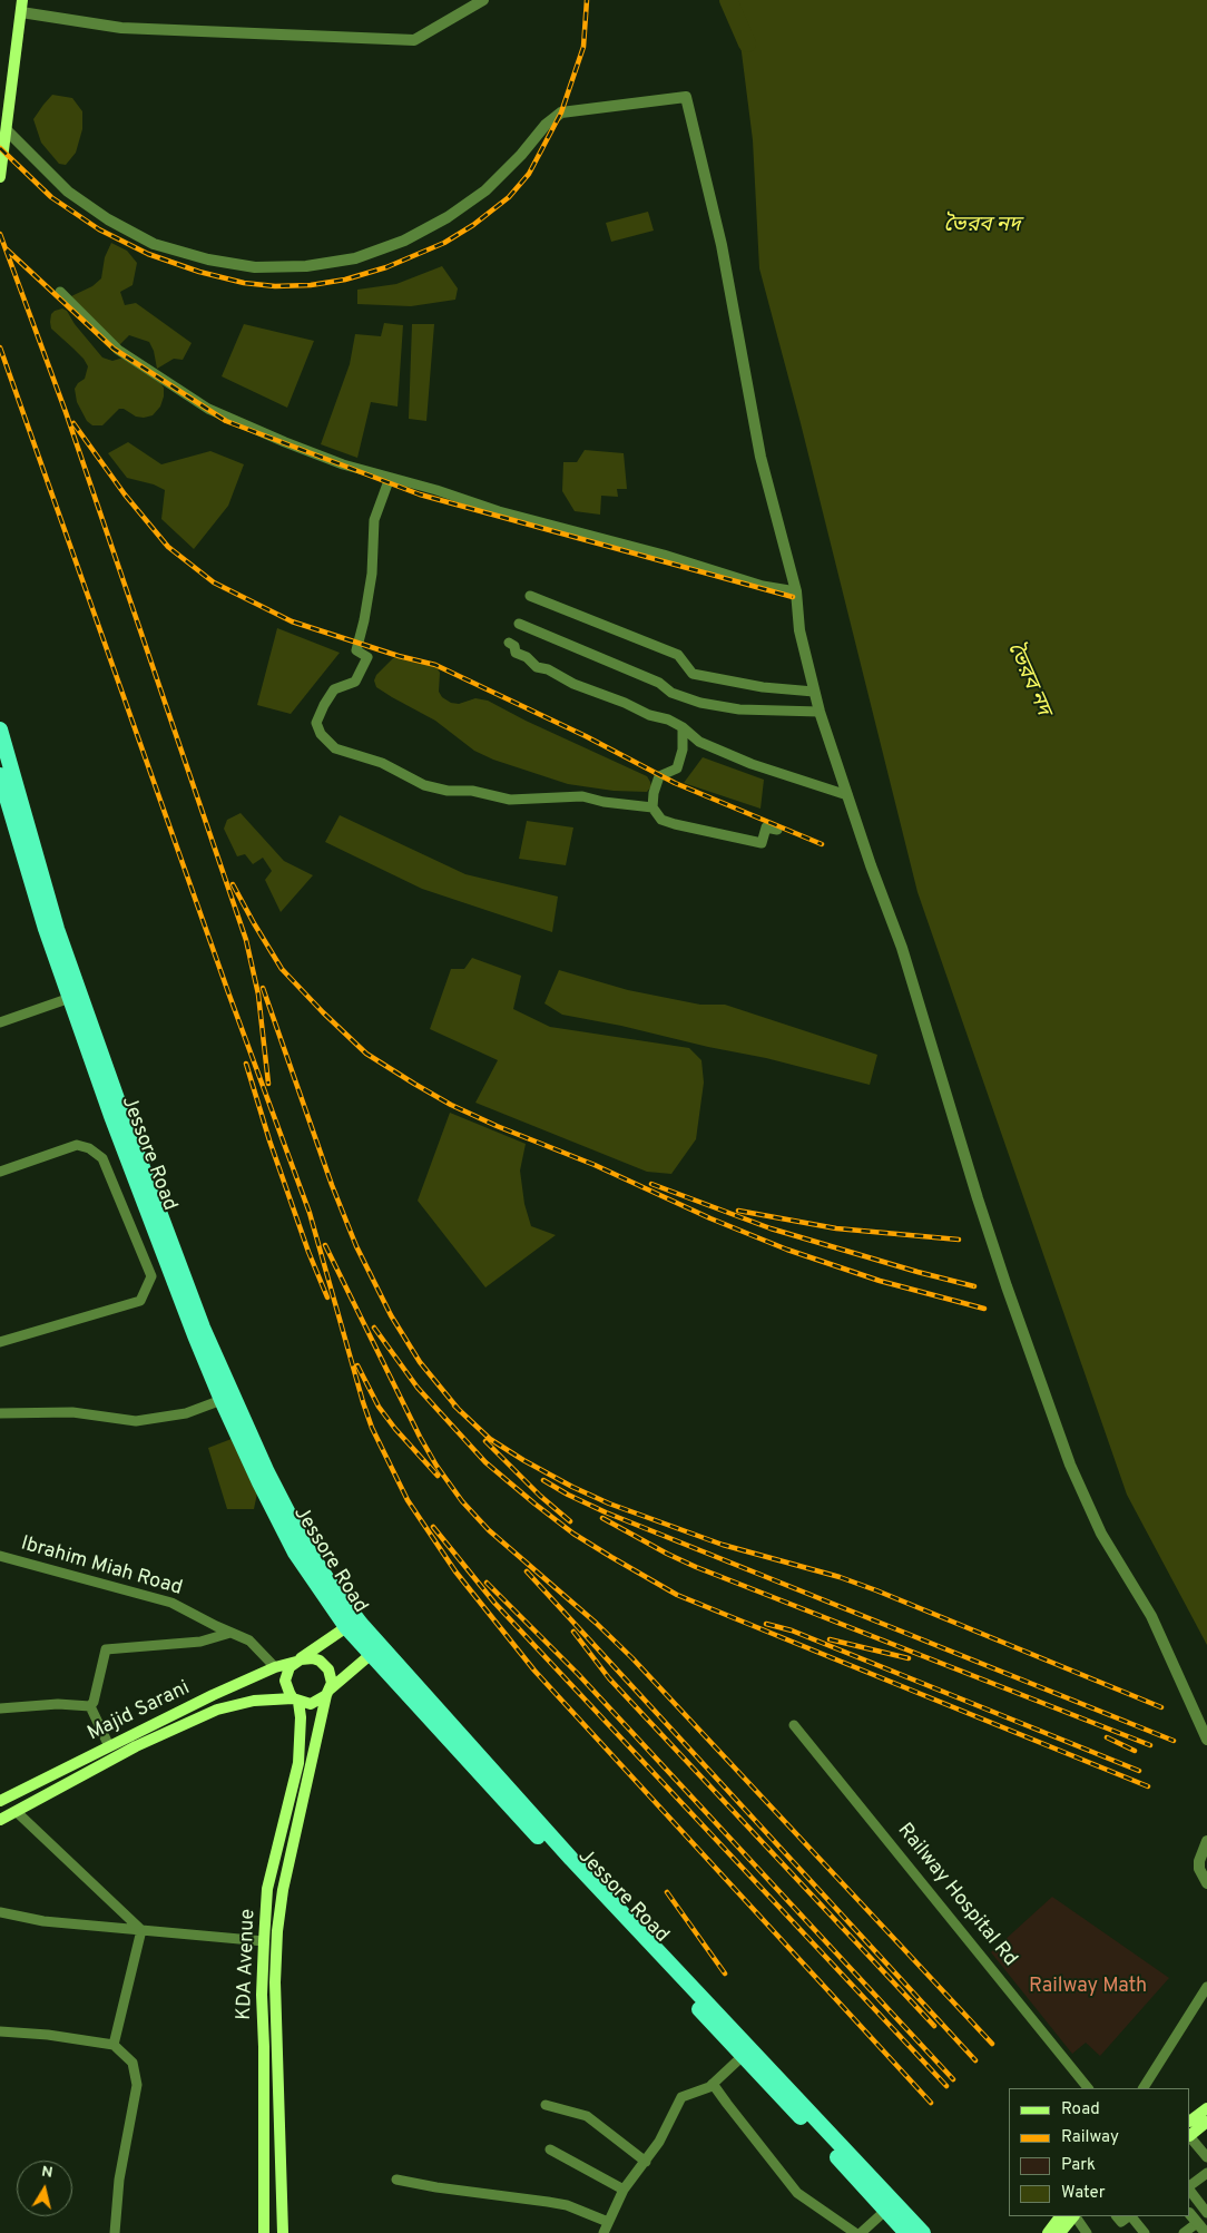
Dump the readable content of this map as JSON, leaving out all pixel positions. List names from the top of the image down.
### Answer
{
  "streets": {
    "highway": ["Jessore Road"],
    "main road": ["Majid Sarani", "KDA Avenue"],
    "street": ["Ibrahim Miah Road", "Railway Hospital Rd"]
  },
  "crossings": [
    ["Jessore Road", "Majid Sarani"],
    ["Ibrahim Miah Road", "Majid Sarani"],
    ["Majid Sarani", "KDA Avenue"]
  ],
  "water": ["ভৈরব নদ"],
  "parks": ["Railway Math"],
  "legend": [
    "Road",
    "Railway",
    "Park",
    "Water"
  ],
  "north": "top"
}
